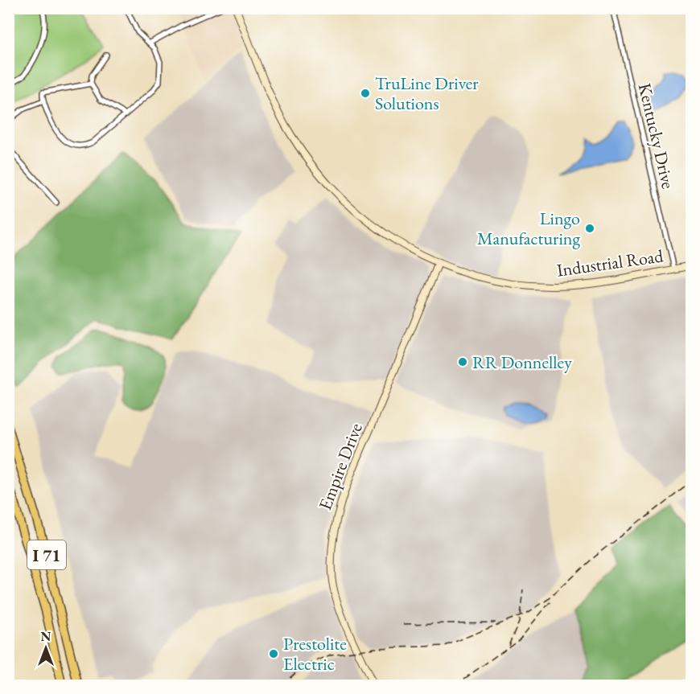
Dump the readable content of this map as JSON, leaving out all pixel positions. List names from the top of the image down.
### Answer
{
  "streets": {
    "highway": ["I 71"],
    "main road": ["Industrial Road", "Empire Drive"],
    "street": ["Kentucky Drive"]
  },
  "crossings": [
    ["Kentucky Drive", "Industrial Road"],
    ["Industrial Road", "Empire Drive"]
  ],
  "places": [
    "TruLine Driver Solutions",
    "Lingo Manufacturing",
    "RR Donnelley",
    "Prestolite Electric"
  ],
  "north": "top"
}
